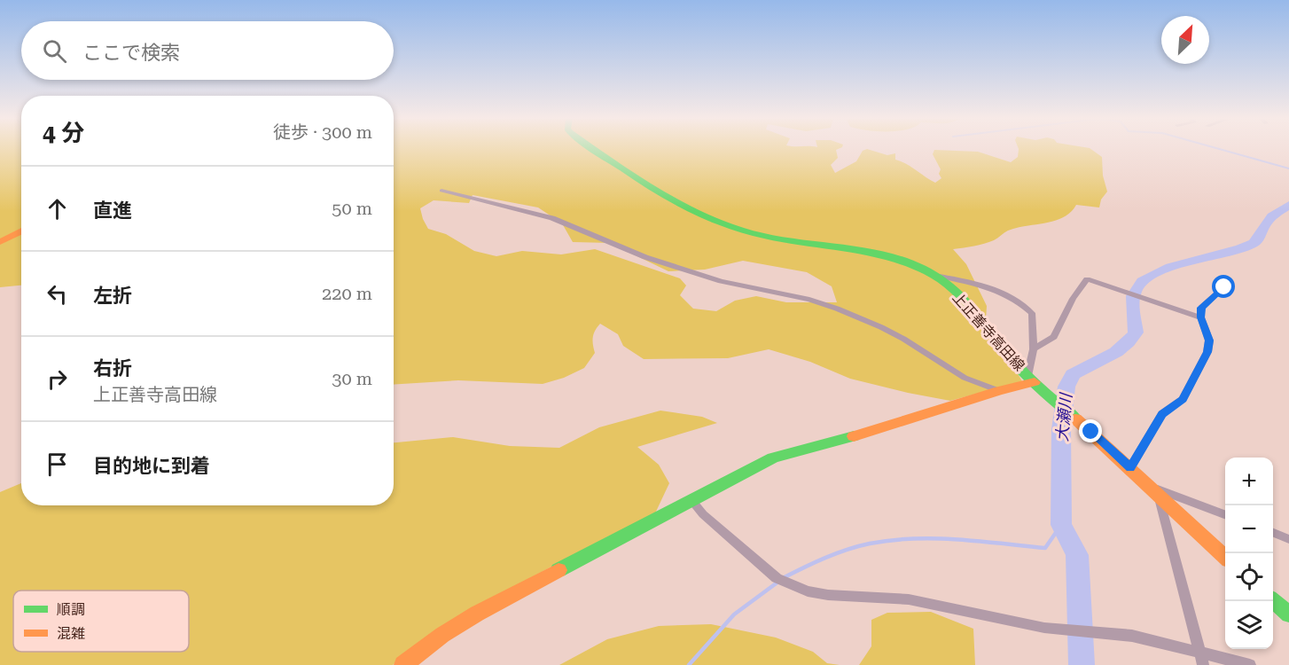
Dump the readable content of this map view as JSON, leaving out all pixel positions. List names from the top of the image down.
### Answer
{
  "streets": {
    "main road": ["上正善寺高田線"]
  },
  "water": ["大瀬川"],
  "legend": ["順調", "混雑"],
  "north": "top right",
  "page": {
    "search": "ここで検索",
    "heading": ["4 分", "徒歩 · 300 m"],
    "list": [
      ["直進", "50 m"],
      ["左折", "220 m"],
      ["右折", "上正善寺高田線", "30 m"],
      "目的地に到着"
    ],
    "map_buttons": ["+", "−"]
  }
}
